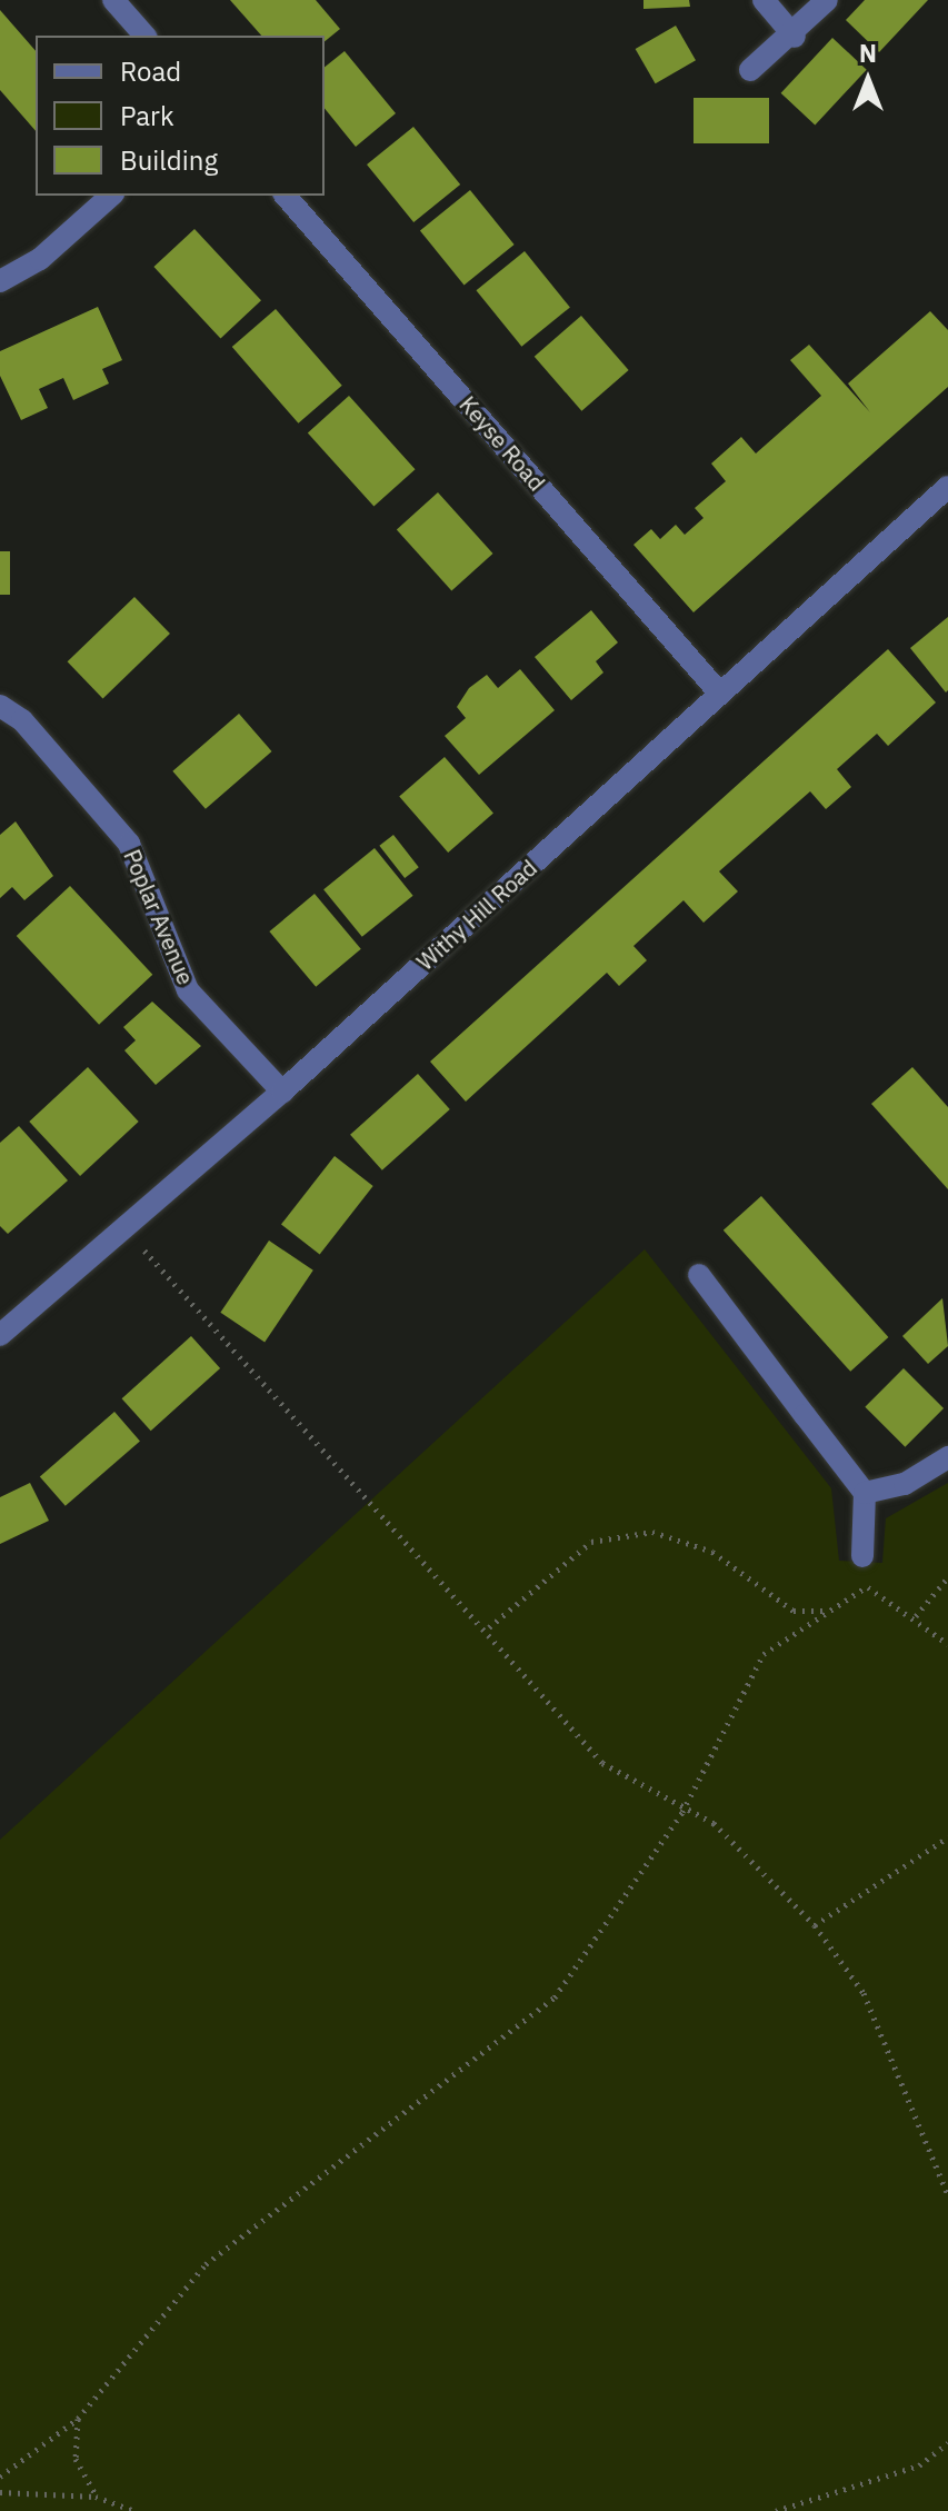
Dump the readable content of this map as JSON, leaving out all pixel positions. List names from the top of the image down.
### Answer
{
  "streets": {
    "street": ["Keyse Road", "Withy Hill Road", "Poplar Avenue"]
  },
  "crossings": [
    ["Keyse Road", "Withy Hill Road"],
    ["Withy Hill Road", "Poplar Avenue"]
  ],
  "legend": ["Road", "Park", "Building"],
  "north": "top"
}
